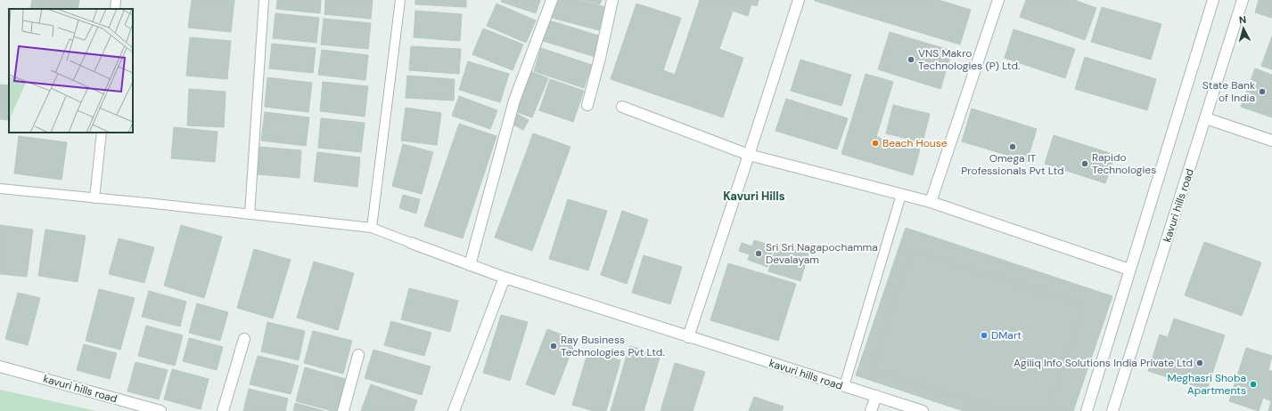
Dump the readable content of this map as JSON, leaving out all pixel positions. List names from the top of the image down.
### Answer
{
  "streets": {
    "street": ["kavuri hills road"]
  },
  "districts": ["Kavuri Hills"],
  "places": [
    "VNS Makro Technologies (P) Ltd.",
    "State Bank of India",
    "Beach House",
    "Omega IT Professionals Pvt Ltd",
    "Rapido Technologies",
    "Sri Sri Nagapochamma Devalayam",
    "DMart",
    "Ray Business Technologies Pvt Ltd.",
    "Agiliq Info Solutions India Private Ltd",
    "Meghasri Shoba Apartments"
  ],
  "north": "top"
}
